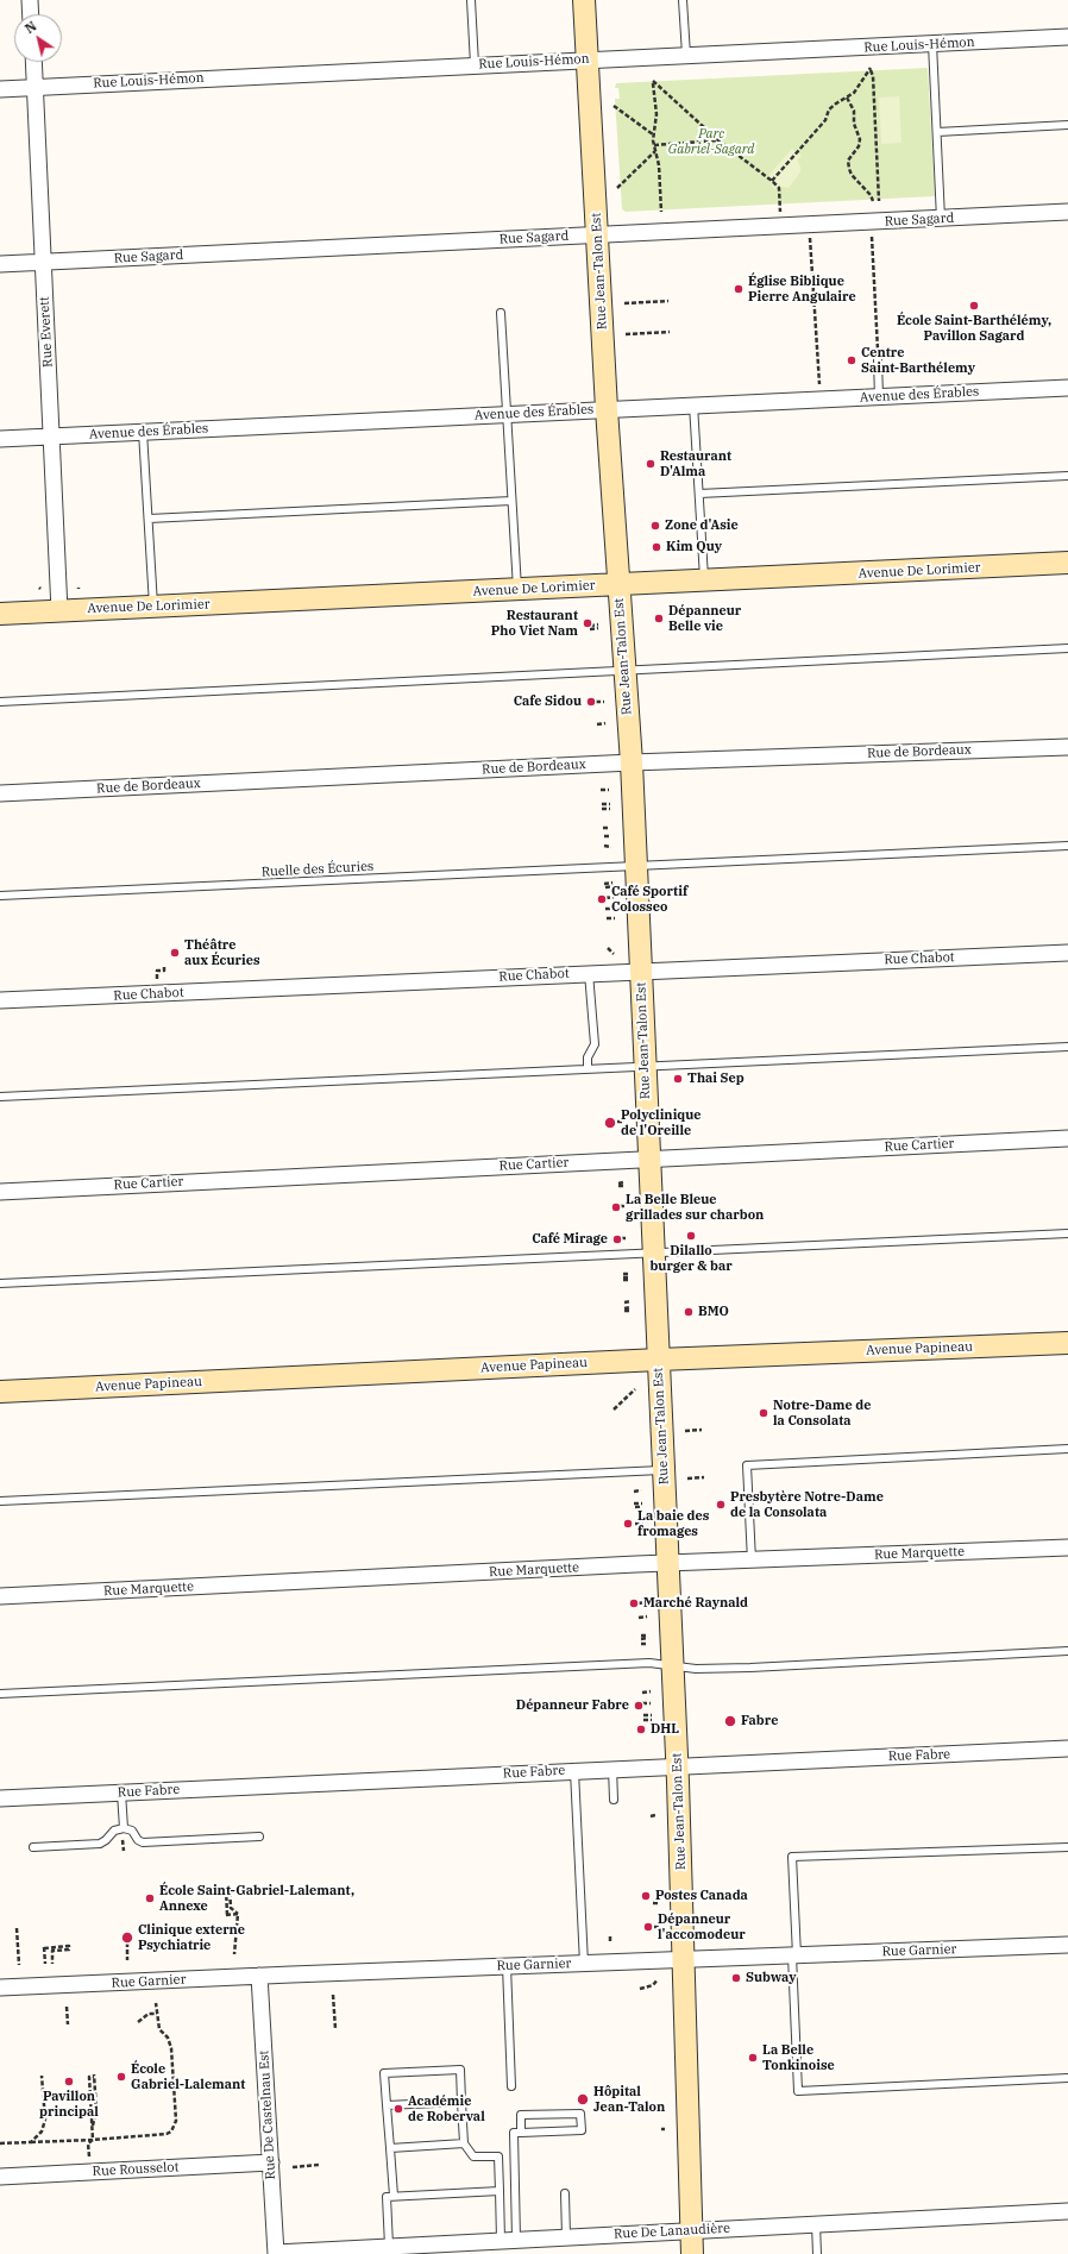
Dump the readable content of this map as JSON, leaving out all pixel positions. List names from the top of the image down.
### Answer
{
  "streets": {
    "main road": ["Rue Jean-Talon Est", "Avenue De Lorimier", "Avenue Papineau"],
    "street": [
      "Rue Louis-Hémon",
      "Rue Sagard",
      "Rue Everett",
      "Avenue des Érables",
      "Rue de Bordeaux",
      "Rue Chabot",
      "Rue Cartier",
      "Rue Marquette",
      "Rue Fabre",
      "Rue Garnier",
      "Rue De Castelnau Est",
      "Rue Rousselot",
      "Rue De Lanaudière"
    ],
    "lane": ["Ruelle des Écuries"]
  },
  "crossings": [
    ["Rue Louis-Hémon", "Rue Jean-Talon Est"],
    ["Rue Louis-Hémon", "Rue Everett"],
    ["Rue Sagard", "Rue Jean-Talon Est"],
    ["Rue Sagard", "Rue Everett"],
    ["Rue Jean-Talon Est", "Avenue des Érables"],
    ["Rue Jean-Talon Est", "Avenue De Lorimier"],
    ["Rue Jean-Talon Est", "Rue de Bordeaux"],
    ["Rue Jean-Talon Est", "Ruelle des Écuries"],
    ["Rue Jean-Talon Est", "Rue Chabot"],
    ["Rue Jean-Talon Est", "Rue Cartier"],
    ["Rue Jean-Talon Est", "Avenue Papineau"],
    ["Rue Jean-Talon Est", "Rue Marquette"],
    ["Rue Jean-Talon Est", "Rue Fabre"],
    ["Rue Jean-Talon Est", "Rue Garnier"],
    ["Rue Jean-Talon Est", "Rue De Lanaudière"],
    ["Rue Everett", "Avenue des Érables"],
    ["Rue Everett", "Avenue De Lorimier"],
    ["Rue Garnier", "Rue De Castelnau Est"],
    ["Rue De Castelnau Est", "Rue Rousselot"],
    ["Rue De Castelnau Est", "Rue De Lanaudière"]
  ],
  "parks": ["Parc Gabriel-Sagard"],
  "places": [
    "Église Biblique Pierre Angulaire",
    "École Saint-Barthélémy, Pavillon Sagard",
    "Centre Saint-Barthélemy",
    "Restaurant D'Alma",
    "Zone d'Asie",
    "Kim Quy",
    "Dépanneur Belle vie",
    "Restaurant Pho Viet Nam",
    "Cafe Sidou",
    "Café Sportif Colosseo",
    "Théâtre aux Écuries",
    "Thai Sep",
    "Polyclinique de l'Oreille",
    "La Belle Bleue grillades sur charbon",
    "Dilallo burger & bar",
    "Café Mirage",
    "BMO",
    "Notre-Dame de la Consolata",
    "Presbytère Notre-Dame de la Consolata",
    "La baie des fromages",
    "Marché Raynald",
    "Dépanneur Fabre",
    "Fabre",
    "DHL",
    "Postes Canada",
    "École Saint-Gabriel-Lalemant, Annexe",
    "Dépanneur l'accomodeur",
    "Clinique externe Psychiatrie",
    "Subway",
    "La Belle Tonkinoise",
    "École Gabriel-Lalemant",
    "Pavillon principal",
    "Hôpital Jean-Talon",
    "Académie de Roberval"
  ],
  "north": "top left"
}
